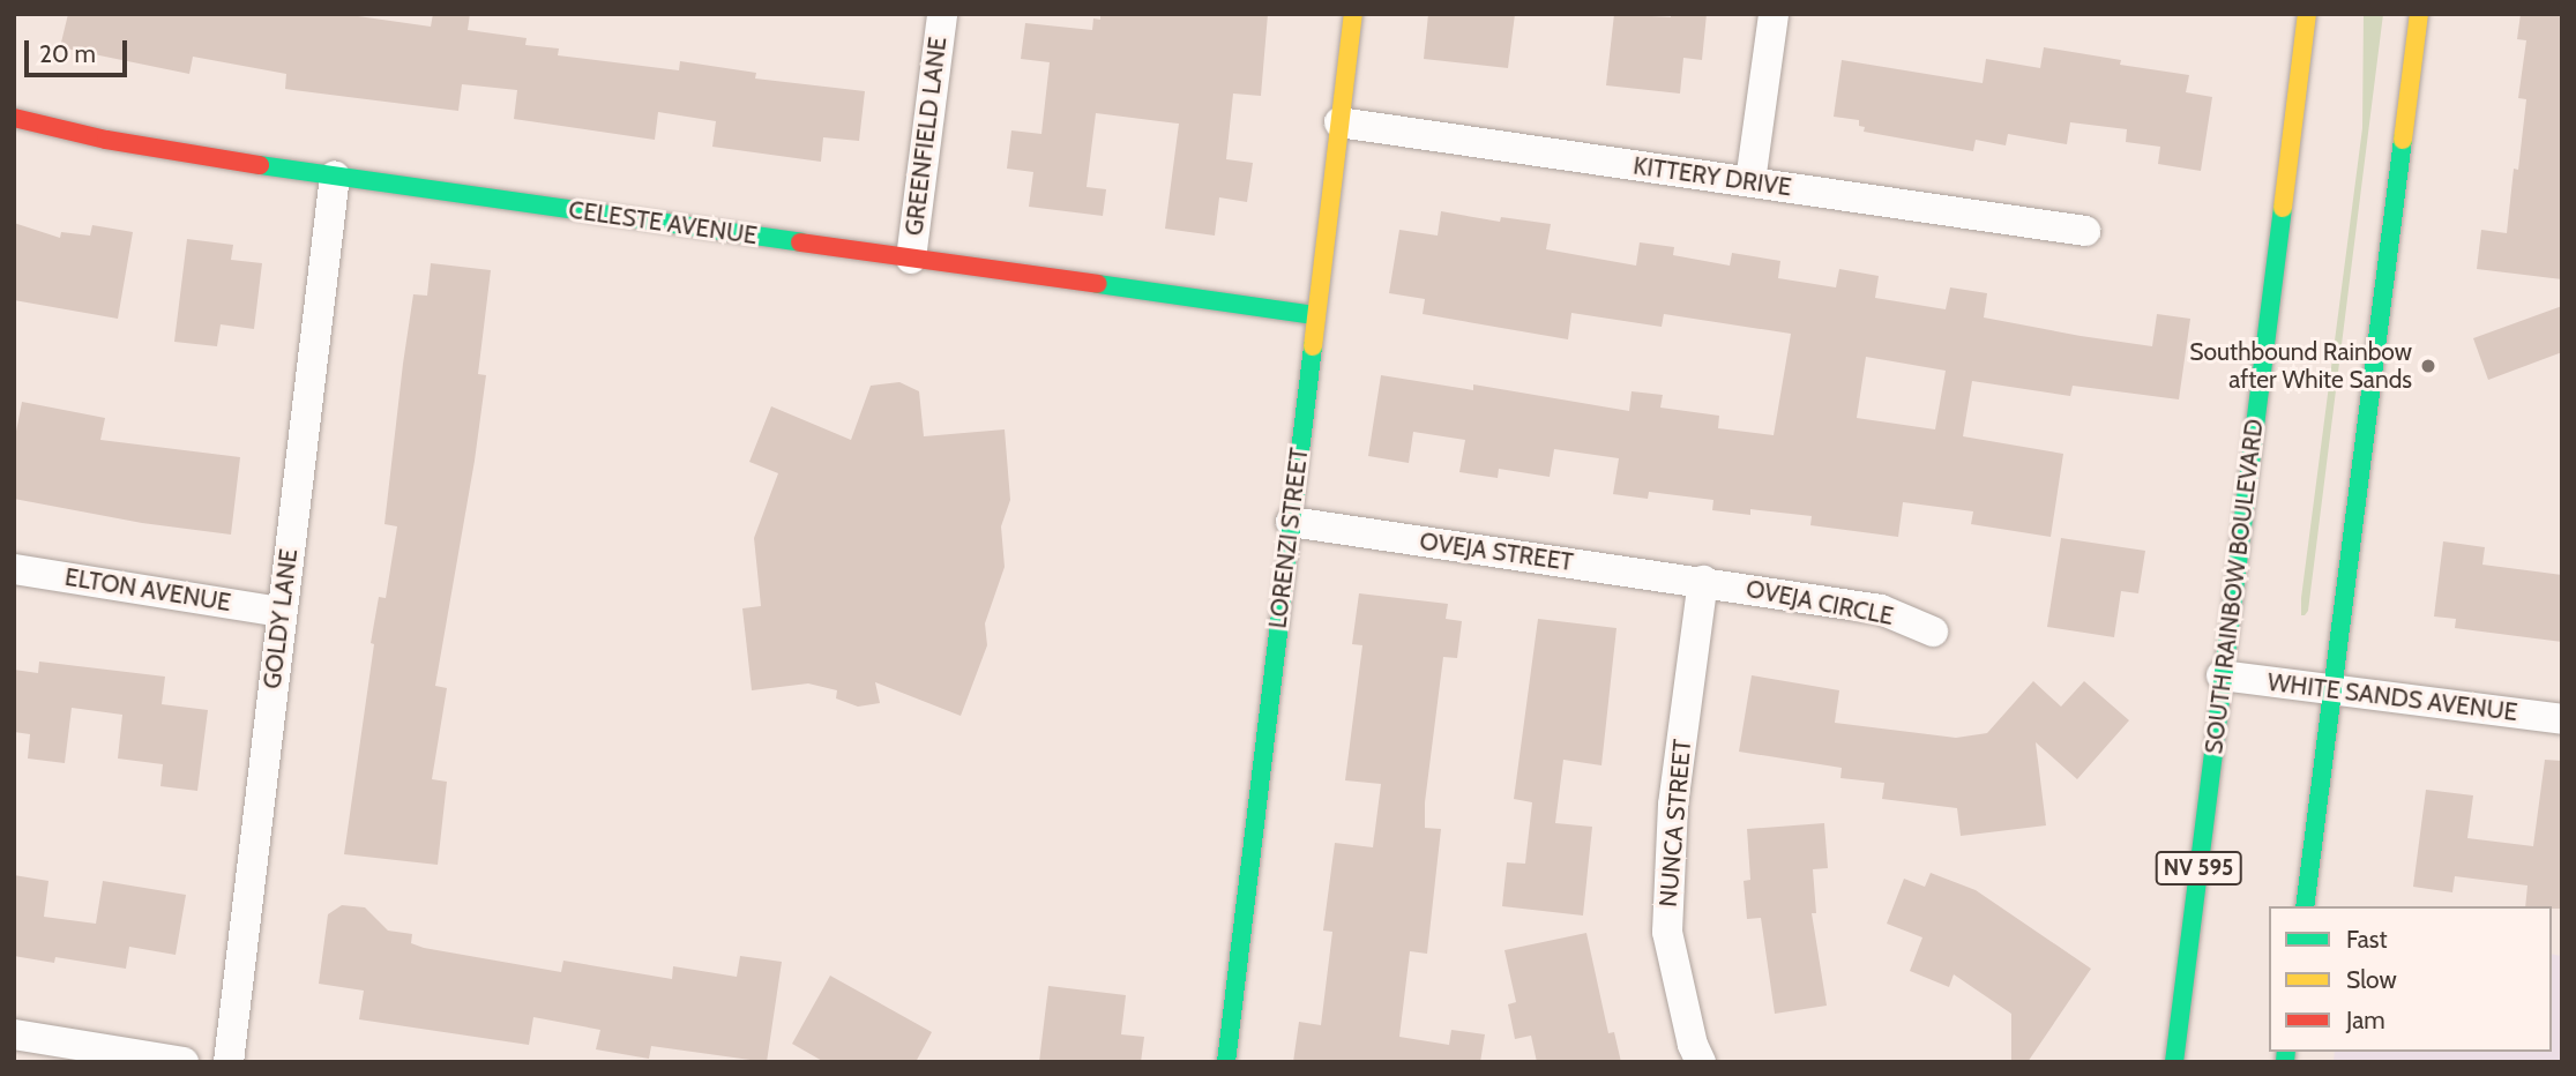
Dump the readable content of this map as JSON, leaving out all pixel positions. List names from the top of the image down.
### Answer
{
  "streets": {
    "street": [
      "GREENFIELD LANE",
      "KITTERY DRIVE",
      "CELESTE AVENUE",
      "LORENZI STREET",
      "OVEJA STREET",
      "SOUTH RAINBOW BOULEVARD",
      "ELTON AVENUE",
      "OVEJA CIRCLE",
      "GOLDY LANE",
      "WHITE SANDS AVENUE",
      "NUNCA STREET",
      "NV 595"
    ]
  },
  "crossings": [
    ["GREENFIELD LANE", "CELESTE AVENUE"],
    ["KITTERY DRIVE", "LORENZI STREET"],
    ["CELESTE AVENUE", "LORENZI STREET"],
    ["CELESTE AVENUE", "GOLDY LANE"],
    ["LORENZI STREET", "OVEJA STREET"],
    ["OVEJA STREET", "OVEJA CIRCLE"],
    ["OVEJA STREET", "NUNCA STREET"],
    ["SOUTH RAINBOW BOULEVARD", "WHITE SANDS AVENUE"],
    ["ELTON AVENUE", "GOLDY LANE"],
    ["OVEJA CIRCLE", "NUNCA STREET"]
  ],
  "places": ["Southbound Rainbow after White Sands"],
  "legend": ["Fast", "Slow", "Jam"],
  "scale_bar": "20 m"
}
